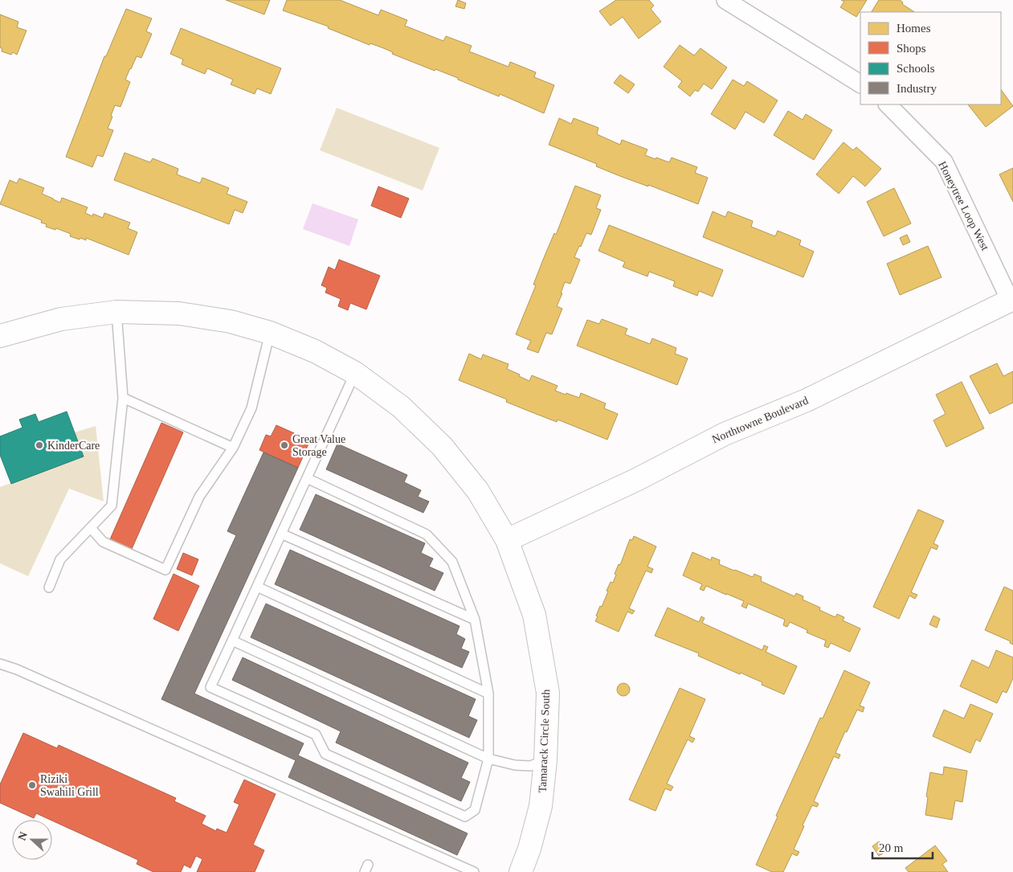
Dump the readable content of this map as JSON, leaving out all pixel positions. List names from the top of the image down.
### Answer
{
  "streets": {
    "street": ["Honeytree Loop West", "Northtowne Boulevard", "Tamarack Circle South"]
  },
  "crossings": [
    ["Honeytree Loop West", "Northtowne Boulevard"],
    ["Northtowne Boulevard", "Tamarack Circle South"]
  ],
  "places": ["KinderCare", "Great Value Storage", "Riziki Swahili Grill"],
  "legend": [
    "Homes",
    "Shops",
    "Schools",
    "Industry"
  ],
  "scale_bar": "20 m",
  "north": "left"
}
